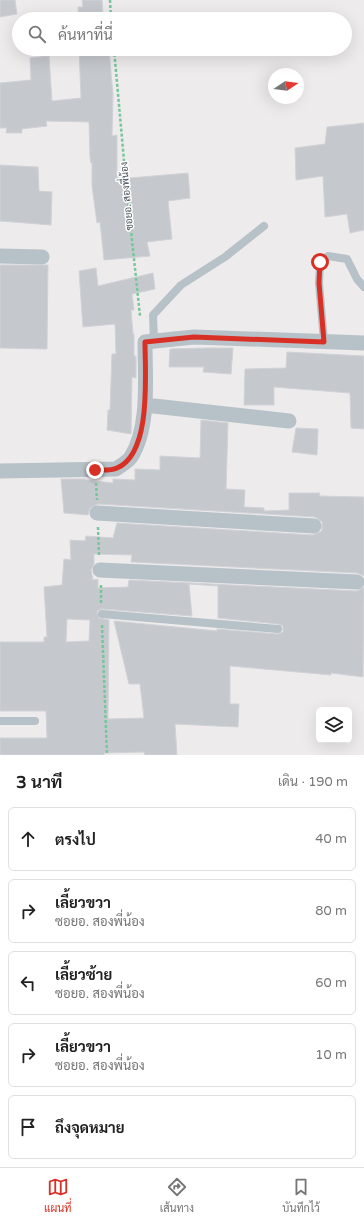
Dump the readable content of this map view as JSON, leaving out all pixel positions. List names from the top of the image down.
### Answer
{
  "streets": {
    "path": ["ซอยอ. สองพี่น้อง"]
  },
  "north": "right",
  "page": {
    "search": "ค้นหาที่นี่",
    "heading": ["3 นาที", "เดิน · 190 m"],
    "list": [
      ["ตรงไป", "40 m"],
      ["เลี้ยวขวา", "ซอยอ. สองพี่น้อง", "80 m"],
      ["เลี้ยวซ้าย", "ซอยอ. สองพี่น้อง", "60 m"],
      ["เลี้ยวขวา", "ซอยอ. สองพี่น้อง", "10 m"],
      "ถึงจุดหมาย"
    ],
    "nav": ["แผนที่", "เส้นทาง", "บันทึกไว้"]
  }
}
